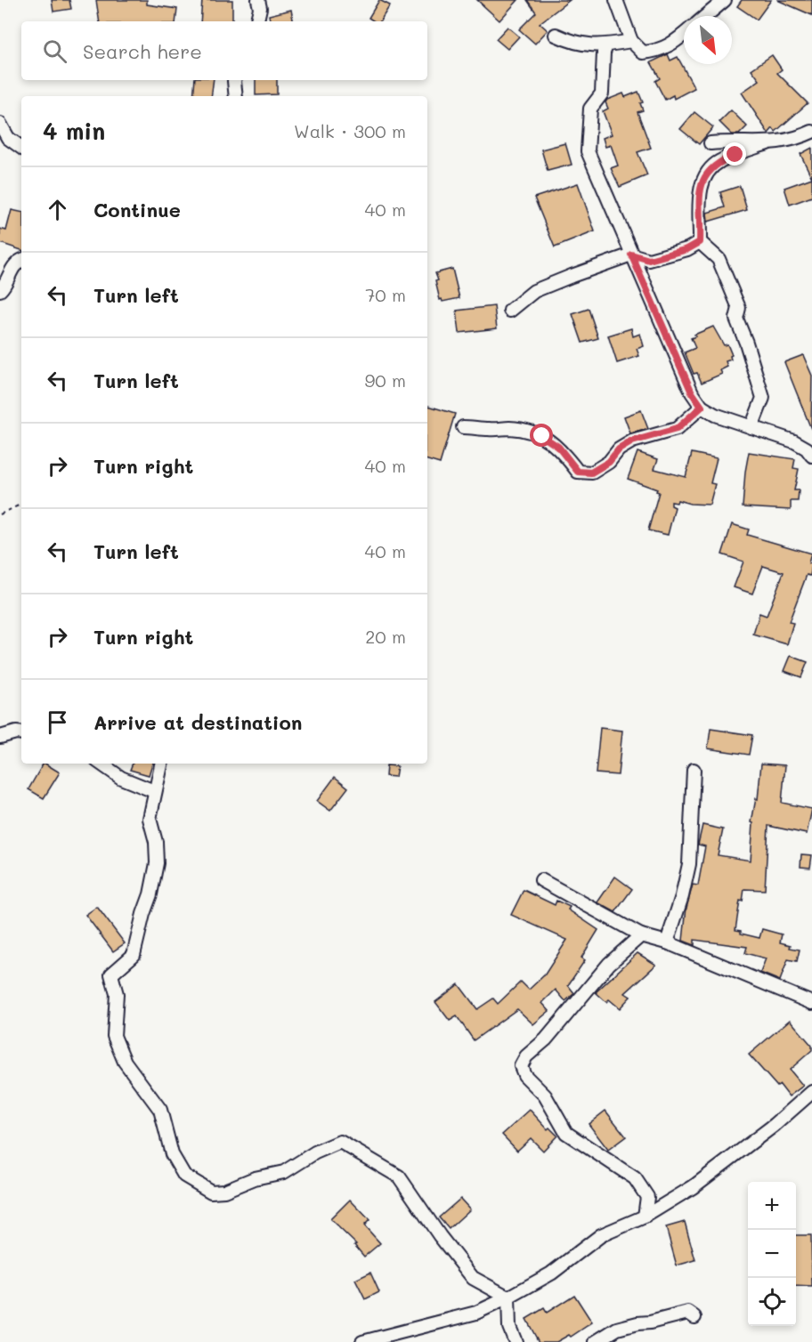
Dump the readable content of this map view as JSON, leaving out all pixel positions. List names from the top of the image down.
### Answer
{
  "north": "bottom right",
  "page": {
    "search": "Search here",
    "heading": ["4 min", "Walk · 300 m"],
    "list": [
      ["Continue", "40 m"],
      ["Turn left", "70 m"],
      ["Turn left", "90 m"],
      ["Turn right", "40 m"],
      ["Turn left", "40 m"],
      ["Turn right", "20 m"],
      "Arrive at destination"
    ],
    "map_buttons": ["+", "−"]
  }
}
